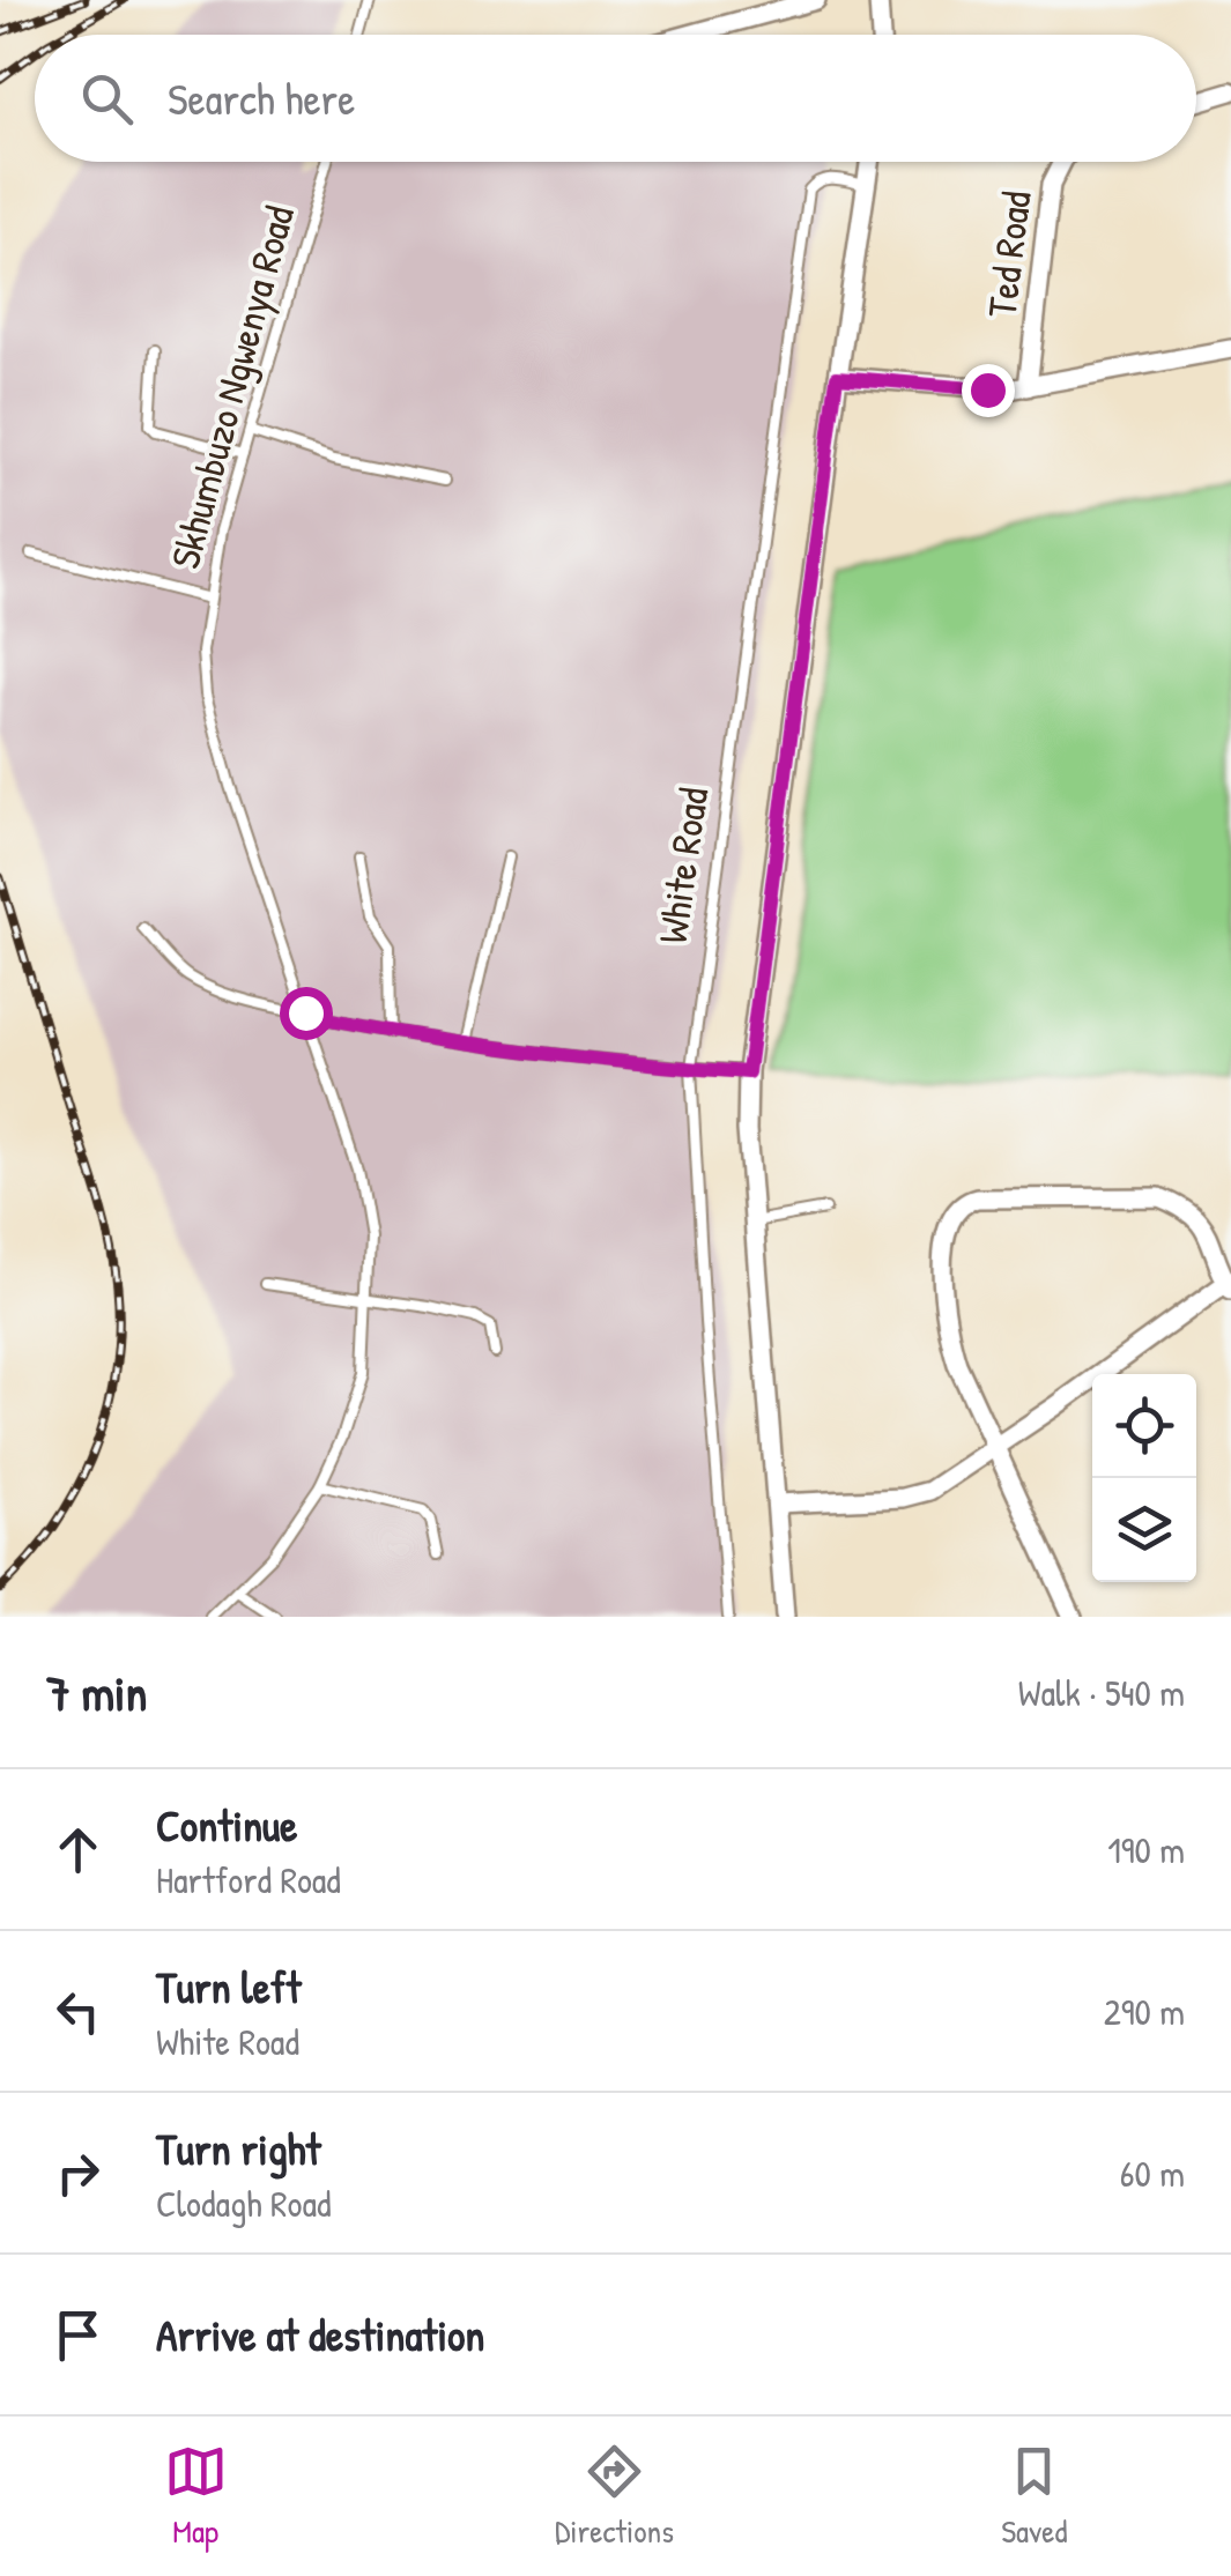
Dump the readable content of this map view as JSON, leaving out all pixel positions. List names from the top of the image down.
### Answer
{
  "streets": {
    "street": ["Ted Road"],
    "lane": ["Skhumbuzo Ngwenya Road", "White Road"]
  },
  "page": {
    "search": "Search here",
    "heading": ["7 min", "Walk · 540 m"],
    "list": [
      ["Continue", "Hartford Road", "190 m"],
      ["Turn left", "White Road", "290 m"],
      ["Turn right", "Clodagh Road", "60 m"],
      "Arrive at destination"
    ],
    "nav": ["Map", "Directions", "Saved"]
  }
}
